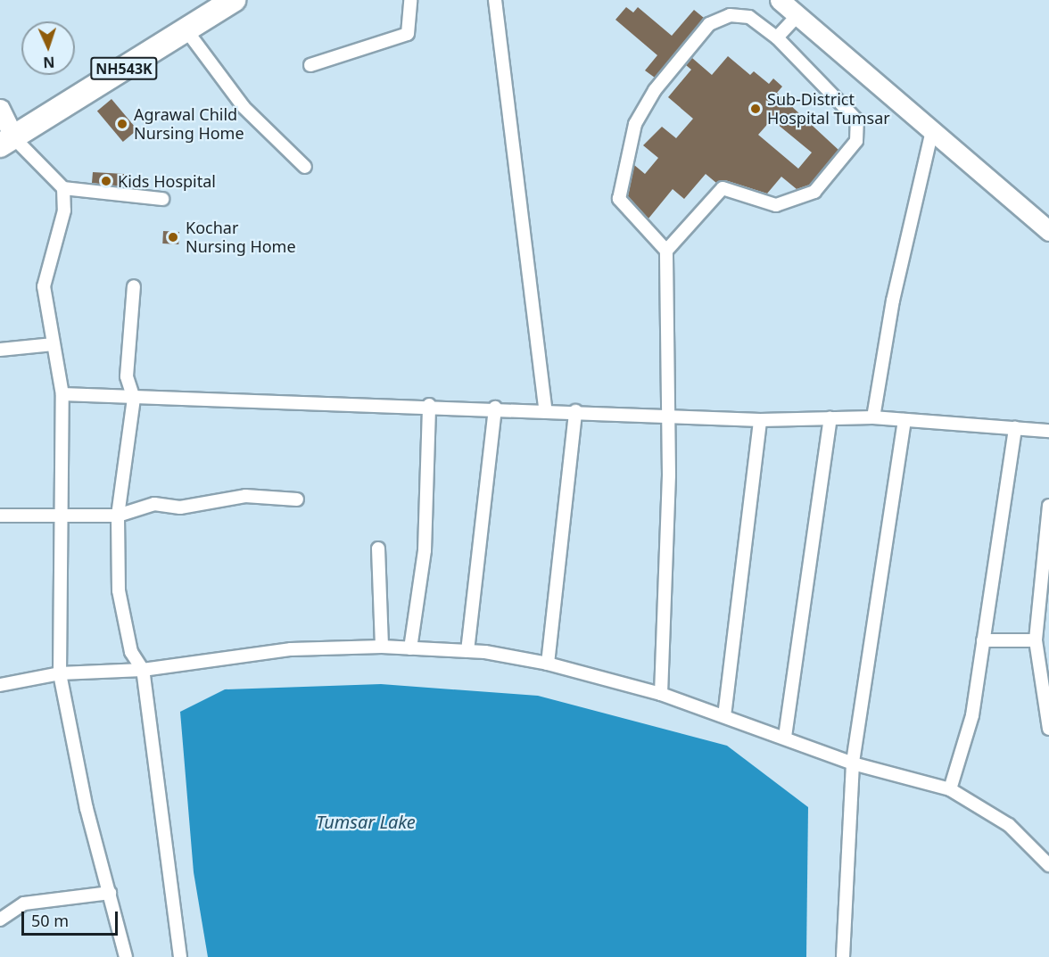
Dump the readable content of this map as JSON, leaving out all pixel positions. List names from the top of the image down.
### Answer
{
  "streets": {
    "highway": ["NH543K"]
  },
  "water": ["Tumsar Lake"],
  "places": [
    "Sub-District Hospital Tumsar",
    "Agrawal Child Nursing Home",
    "Kids Hospital",
    "Kochar Nursing Home"
  ],
  "scale_bar": "50 m",
  "north": "bottom"
}
